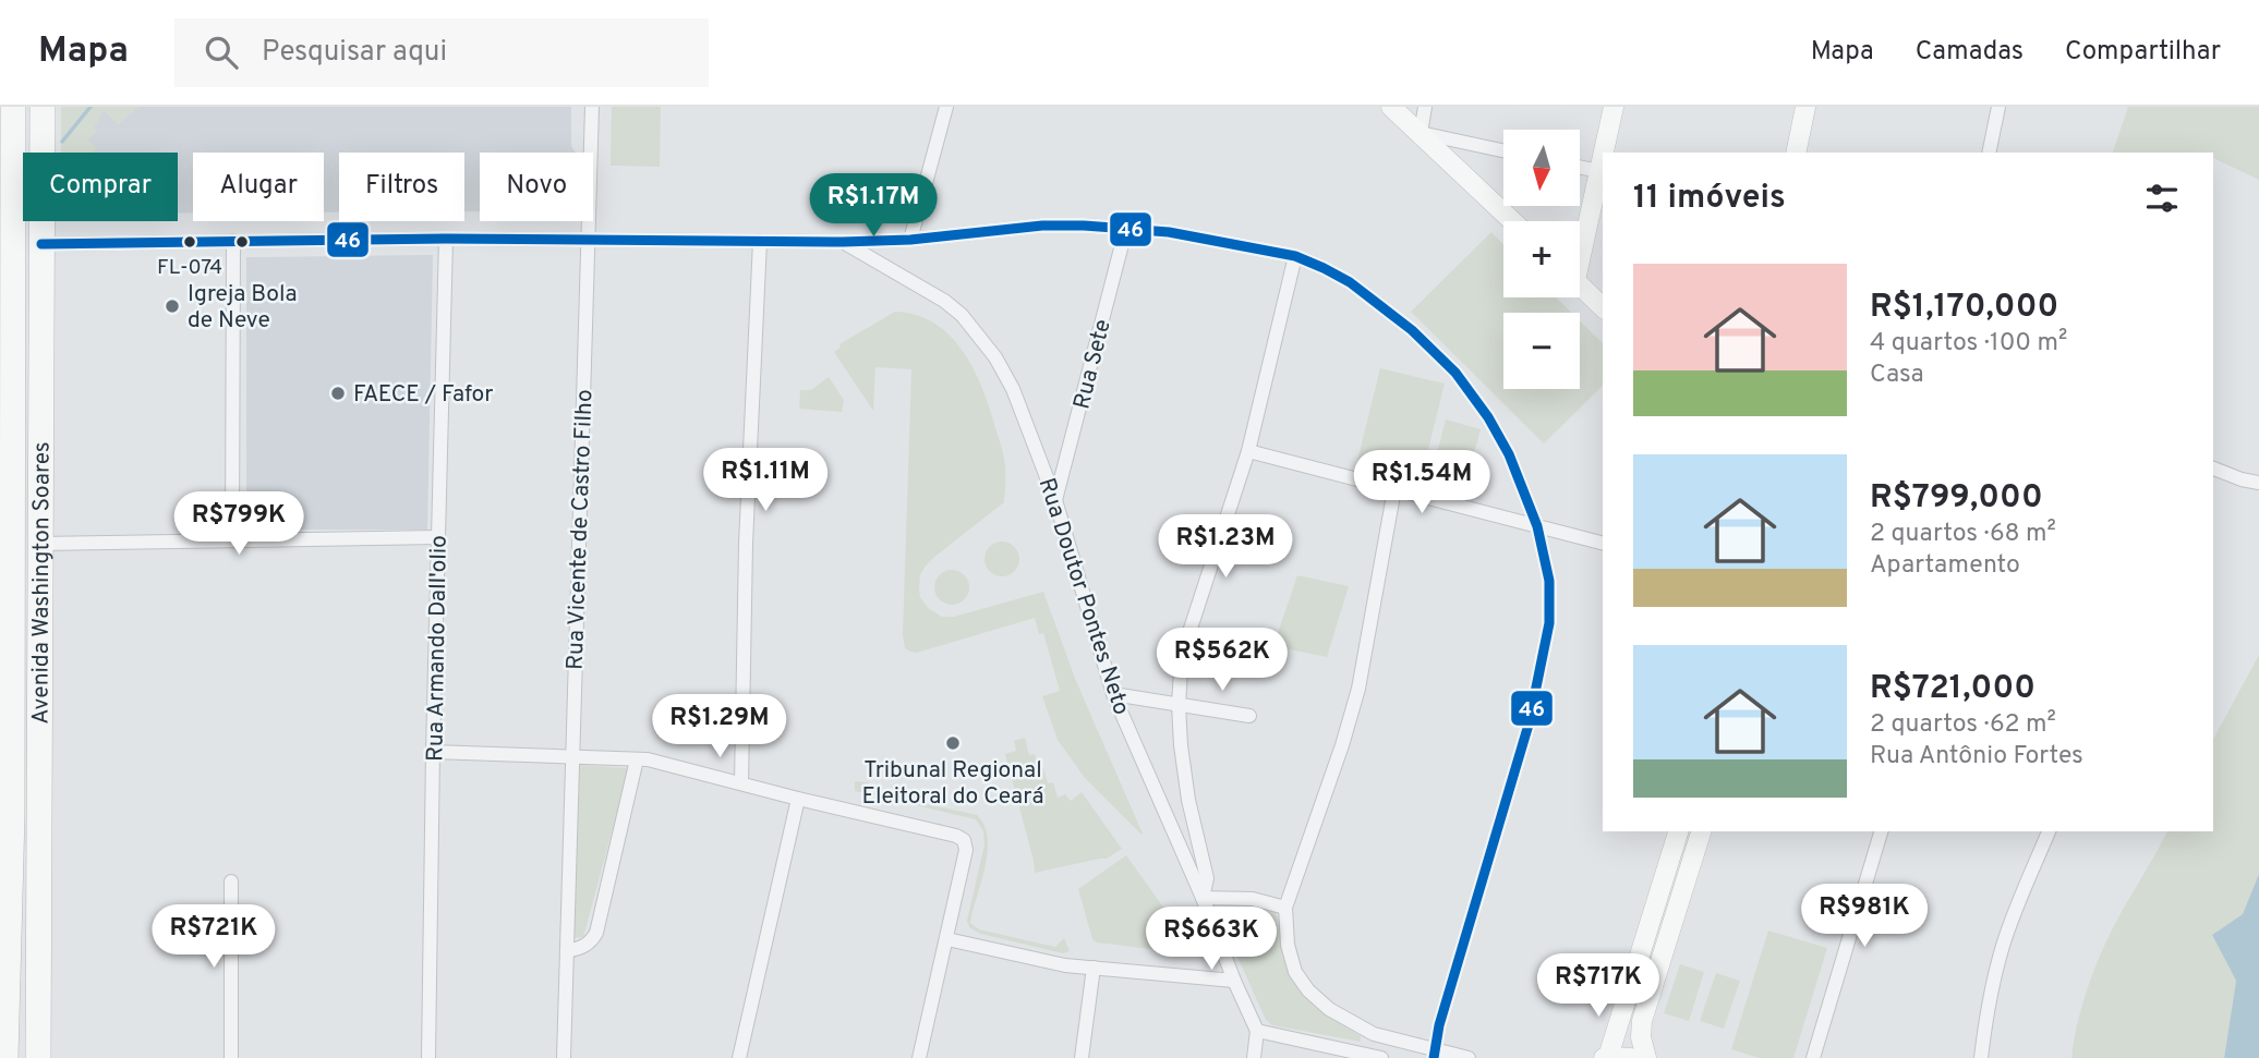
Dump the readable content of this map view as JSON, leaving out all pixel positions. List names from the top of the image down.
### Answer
{
  "streets": {
    "highway": ["Avenida Washington Soares"],
    "street": [
      "Rua Sete",
      "Rua Vicente de Castro Filho",
      "Rua Doutor Pontes Neto",
      "Rua Armando Dall'olio"
    ]
  },
  "crossings": [
    ["Rua Sete", "Rua Doutor Pontes Neto"]
  ],
  "places": [
    "FL-074",
    "Igreja Bola de Neve",
    "FAECE / Fafor",
    "Tribunal Regional Eleitoral do Ceará"
  ],
  "lines": ["transit line 46"],
  "north": "bottom",
  "page": {
    "header": "Mapa",
    "search": "Pesquisar aqui",
    "nav": ["Mapa", "Camadas", "Compartilhar"],
    "map_buttons": ["+", "−"],
    "chip": [
      "Comprar",
      "Alugar",
      "Filtros",
      "Novo"
    ],
    "heading": "11 imóveis",
    "price": [
      "R$1.17M",
      "R$1.11M",
      "R$1.54M",
      "R$799K",
      "R$1.23M",
      "R$562K",
      "R$1.29M",
      "R$981K",
      "R$721K",
      "R$663K",
      "R$717K"
    ],
    "list": [
      {
        "name": "R$1,170,000",
        "note": "4 quartos · 100 m² · Casa"
      },
      {
        "name": "R$799,000",
        "note": "2 quartos · 68 m² · Apartamento"
      },
      {
        "name": "R$721,000",
        "note": "2 quartos · 62 m² · Rua Antônio Fortes"
      }
    ]
  }
}
